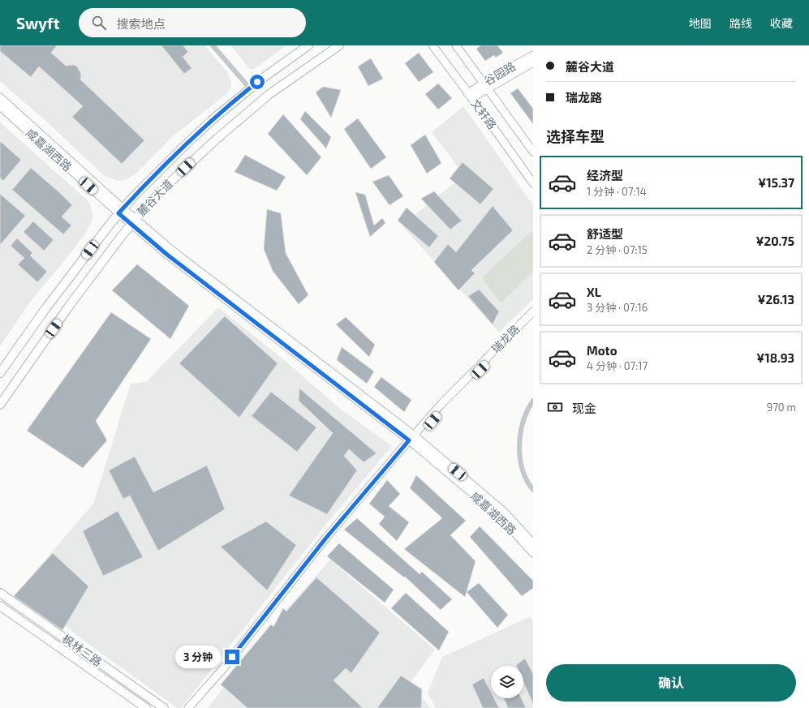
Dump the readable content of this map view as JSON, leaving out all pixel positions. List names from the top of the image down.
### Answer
{
  "streets": {
    "main road": [
      "谷园路",
      "文轩路",
      "咸嘉湖西路",
      "麓谷大道",
      "瑞龙路",
      "枫林三路"
    ]
  },
  "crossings": [
    ["谷园路", "文轩路"],
    ["咸嘉湖西路", "麓谷大道"],
    ["咸嘉湖西路", "瑞龙路"]
  ],
  "page": {
    "header": "Swyft",
    "search": "搜索地点",
    "nav": ["地图", "路线", "收藏"],
    "banner": ["麓谷大道", "瑞龙路"],
    "heading": "选择车型",
    "list": [
      {
        "name": "经济型",
        "note": "1 分钟 · 07:14",
        "value": "¥15.37"
      },
      {
        "name": "舒适型",
        "note": "2 分钟 · 07:15",
        "value": "¥20.75"
      },
      {
        "name": "XL",
        "note": "3 分钟 · 07:16",
        "value": "¥26.13"
      },
      {
        "name": "Moto",
        "note": "4 分钟 · 07:17",
        "value": "¥18.93"
      }
    ],
    "pay": ["现金", "970 m"],
    "bubble": "3 分钟",
    "buttons": "确认"
  }
}
